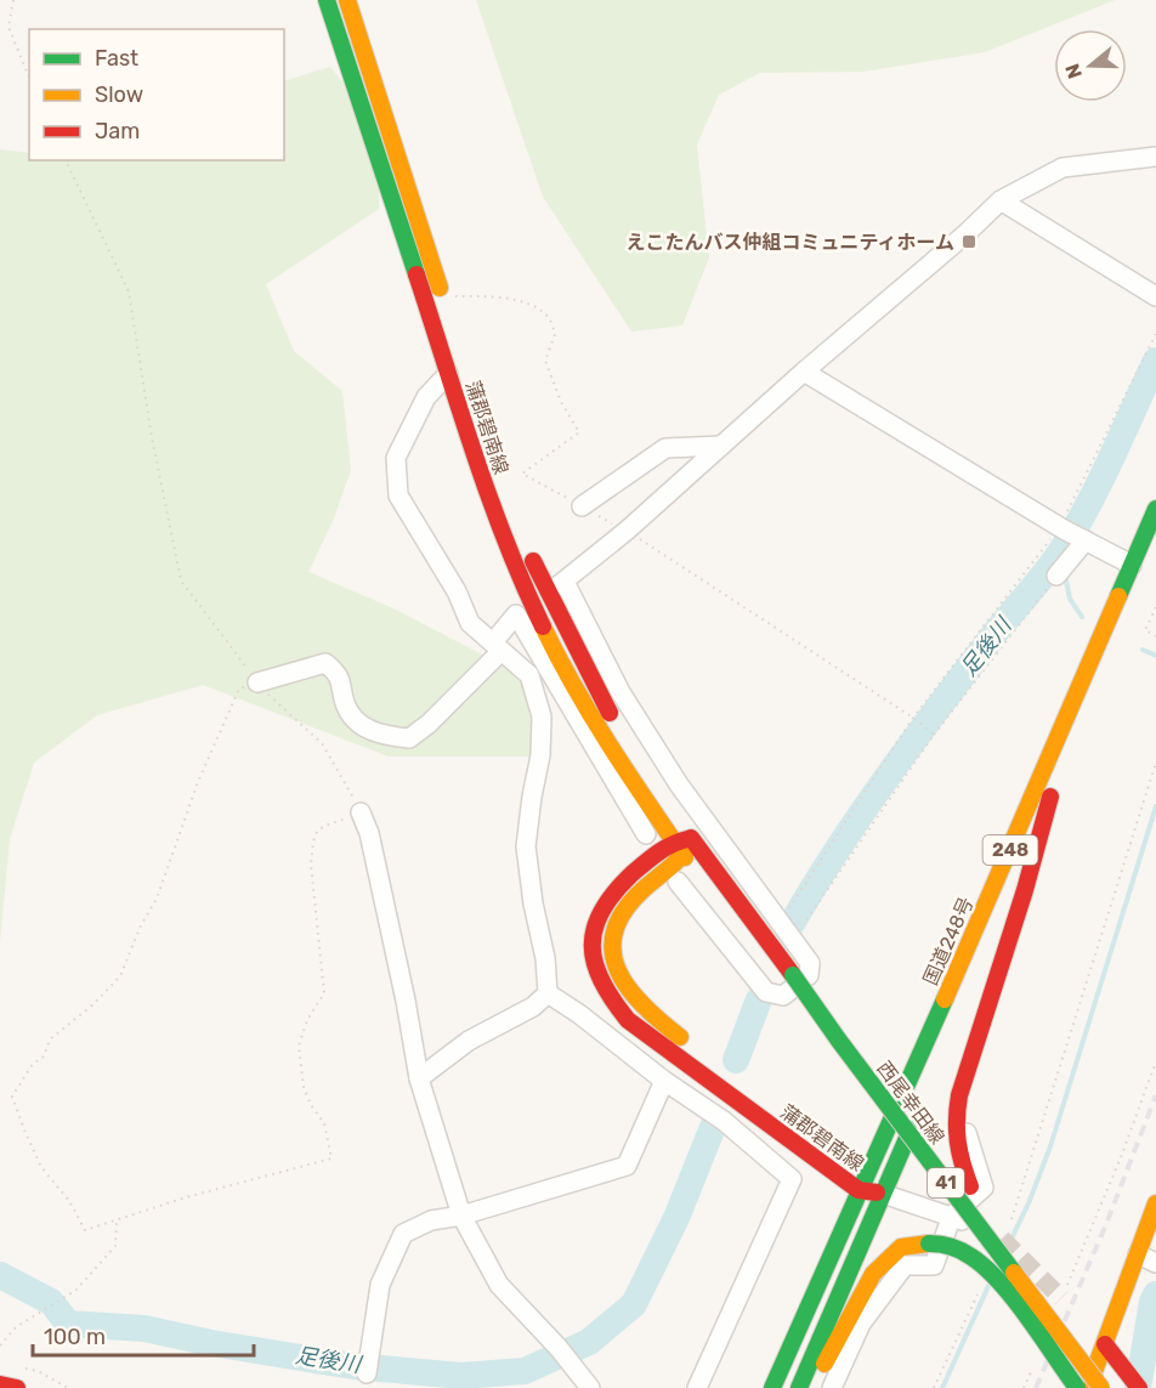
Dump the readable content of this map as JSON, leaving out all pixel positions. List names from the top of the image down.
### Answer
{
  "streets": {
    "main road": [
      "蒲郡碧南線",
      "248",
      "国道248号",
      "西尾幸田線",
      "41"
    ]
  },
  "crossings": [
    ["蒲郡碧南線", "国道248号"],
    ["蒲郡碧南線", "西尾幸田線"],
    ["国道248号", "41"]
  ],
  "water": ["足後川"],
  "places": {
    "transit": ["えこたんバス仲組コミュニティホーム"]
  },
  "legend": ["Fast", "Slow", "Jam"],
  "scale_bar": "100 m",
  "north": "left"
}
